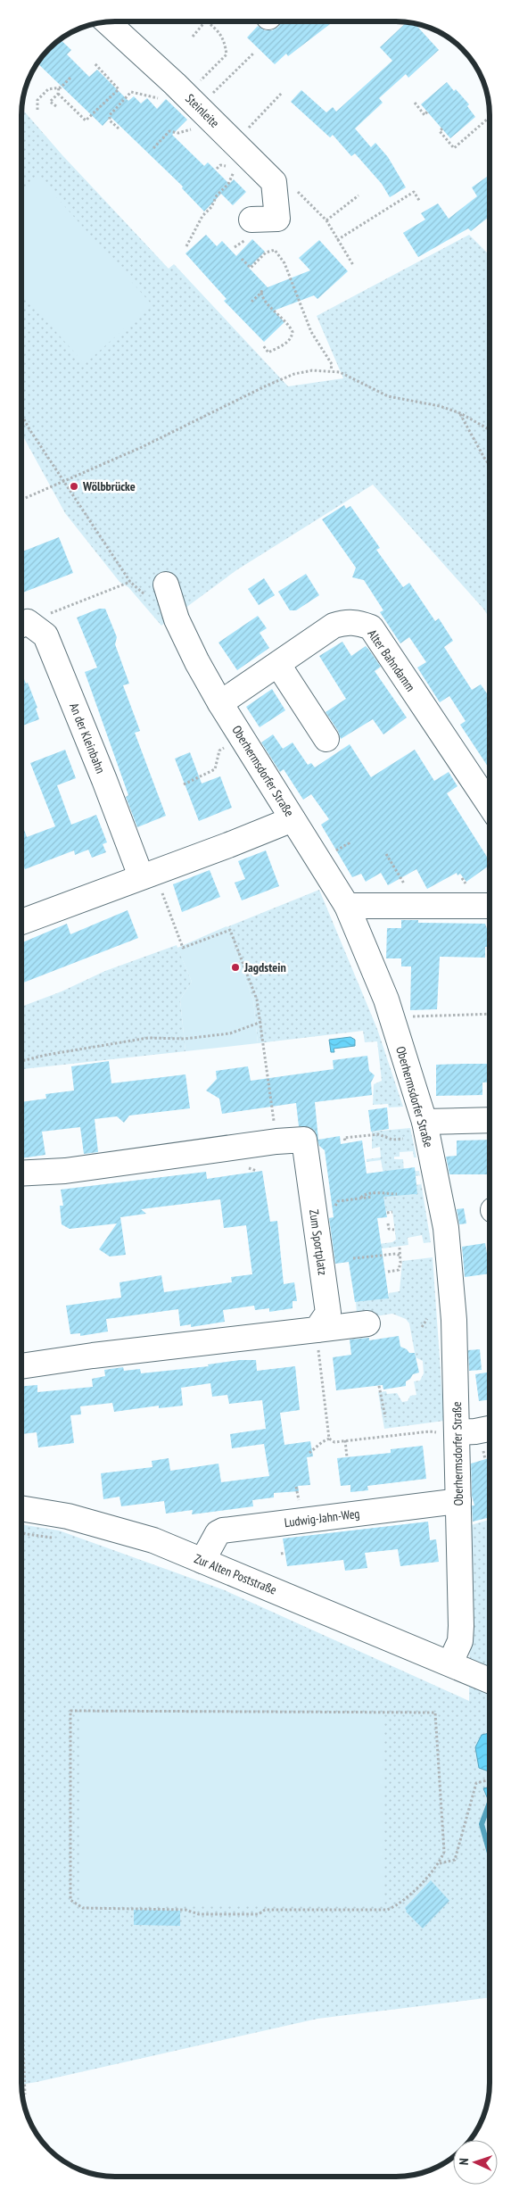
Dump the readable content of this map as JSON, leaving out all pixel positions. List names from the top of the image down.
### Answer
{
  "streets": {
    "street": [
      "Steinleite",
      "Alter Bahndamm",
      "An der Kleinbahn",
      "Oberhermsdorfer Straße",
      "Zum Sportplatz",
      "Ludwig-Jahn-Weg",
      "Zur Alten Poststraße"
    ]
  },
  "crossings": [
    ["Alter Bahndamm", "Oberhermsdorfer Straße"],
    ["Oberhermsdorfer Straße", "Ludwig-Jahn-Weg"],
    ["Oberhermsdorfer Straße", "Zur Alten Poststraße"],
    ["Ludwig-Jahn-Weg", "Zur Alten Poststraße"]
  ],
  "places": ["Wölbbrücke", "Jagdstein"],
  "north": "left"
}
